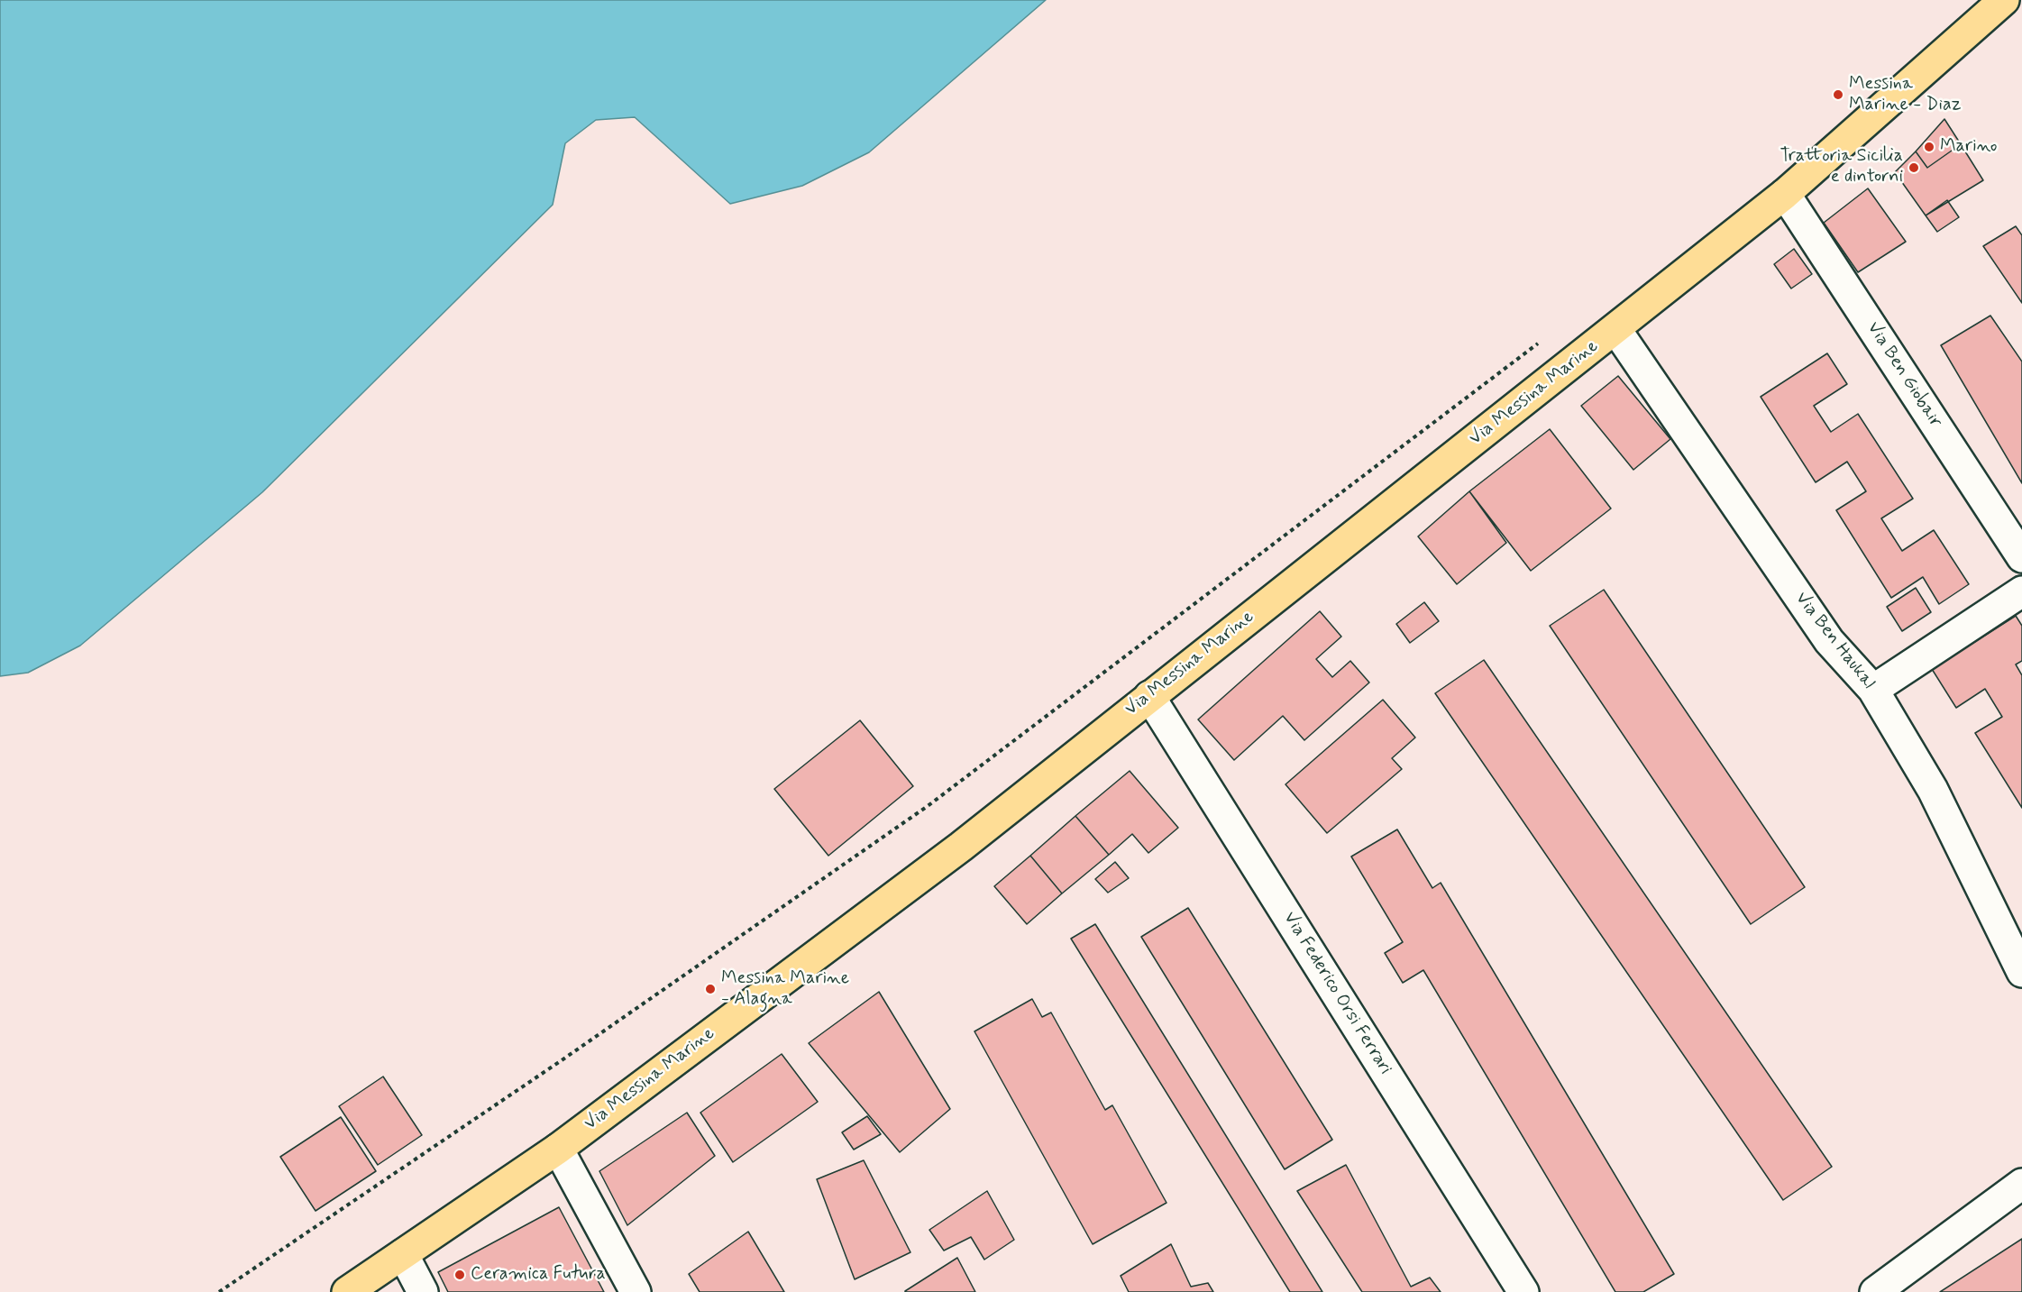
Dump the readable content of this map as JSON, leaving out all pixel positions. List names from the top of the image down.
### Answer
{
  "streets": {
    "main road": ["Via Messina Marine"],
    "street": ["Via Ben Giobair", "Via Ben Haukal", "Via Federico Orsi Ferrari"]
  },
  "crossings": [
    ["Via Ben Giobair", "Via Messina Marine"],
    ["Via Messina Marine", "Via Ben Haukal"],
    ["Via Messina Marine", "Via Federico Orsi Ferrari"]
  ],
  "places": [
    "Messina Marine - Diaz",
    "Marino",
    "Trattoria Sicilia e dintorni",
    "Messina Marine - Alagna",
    "Ceramica Futura"
  ]
}
